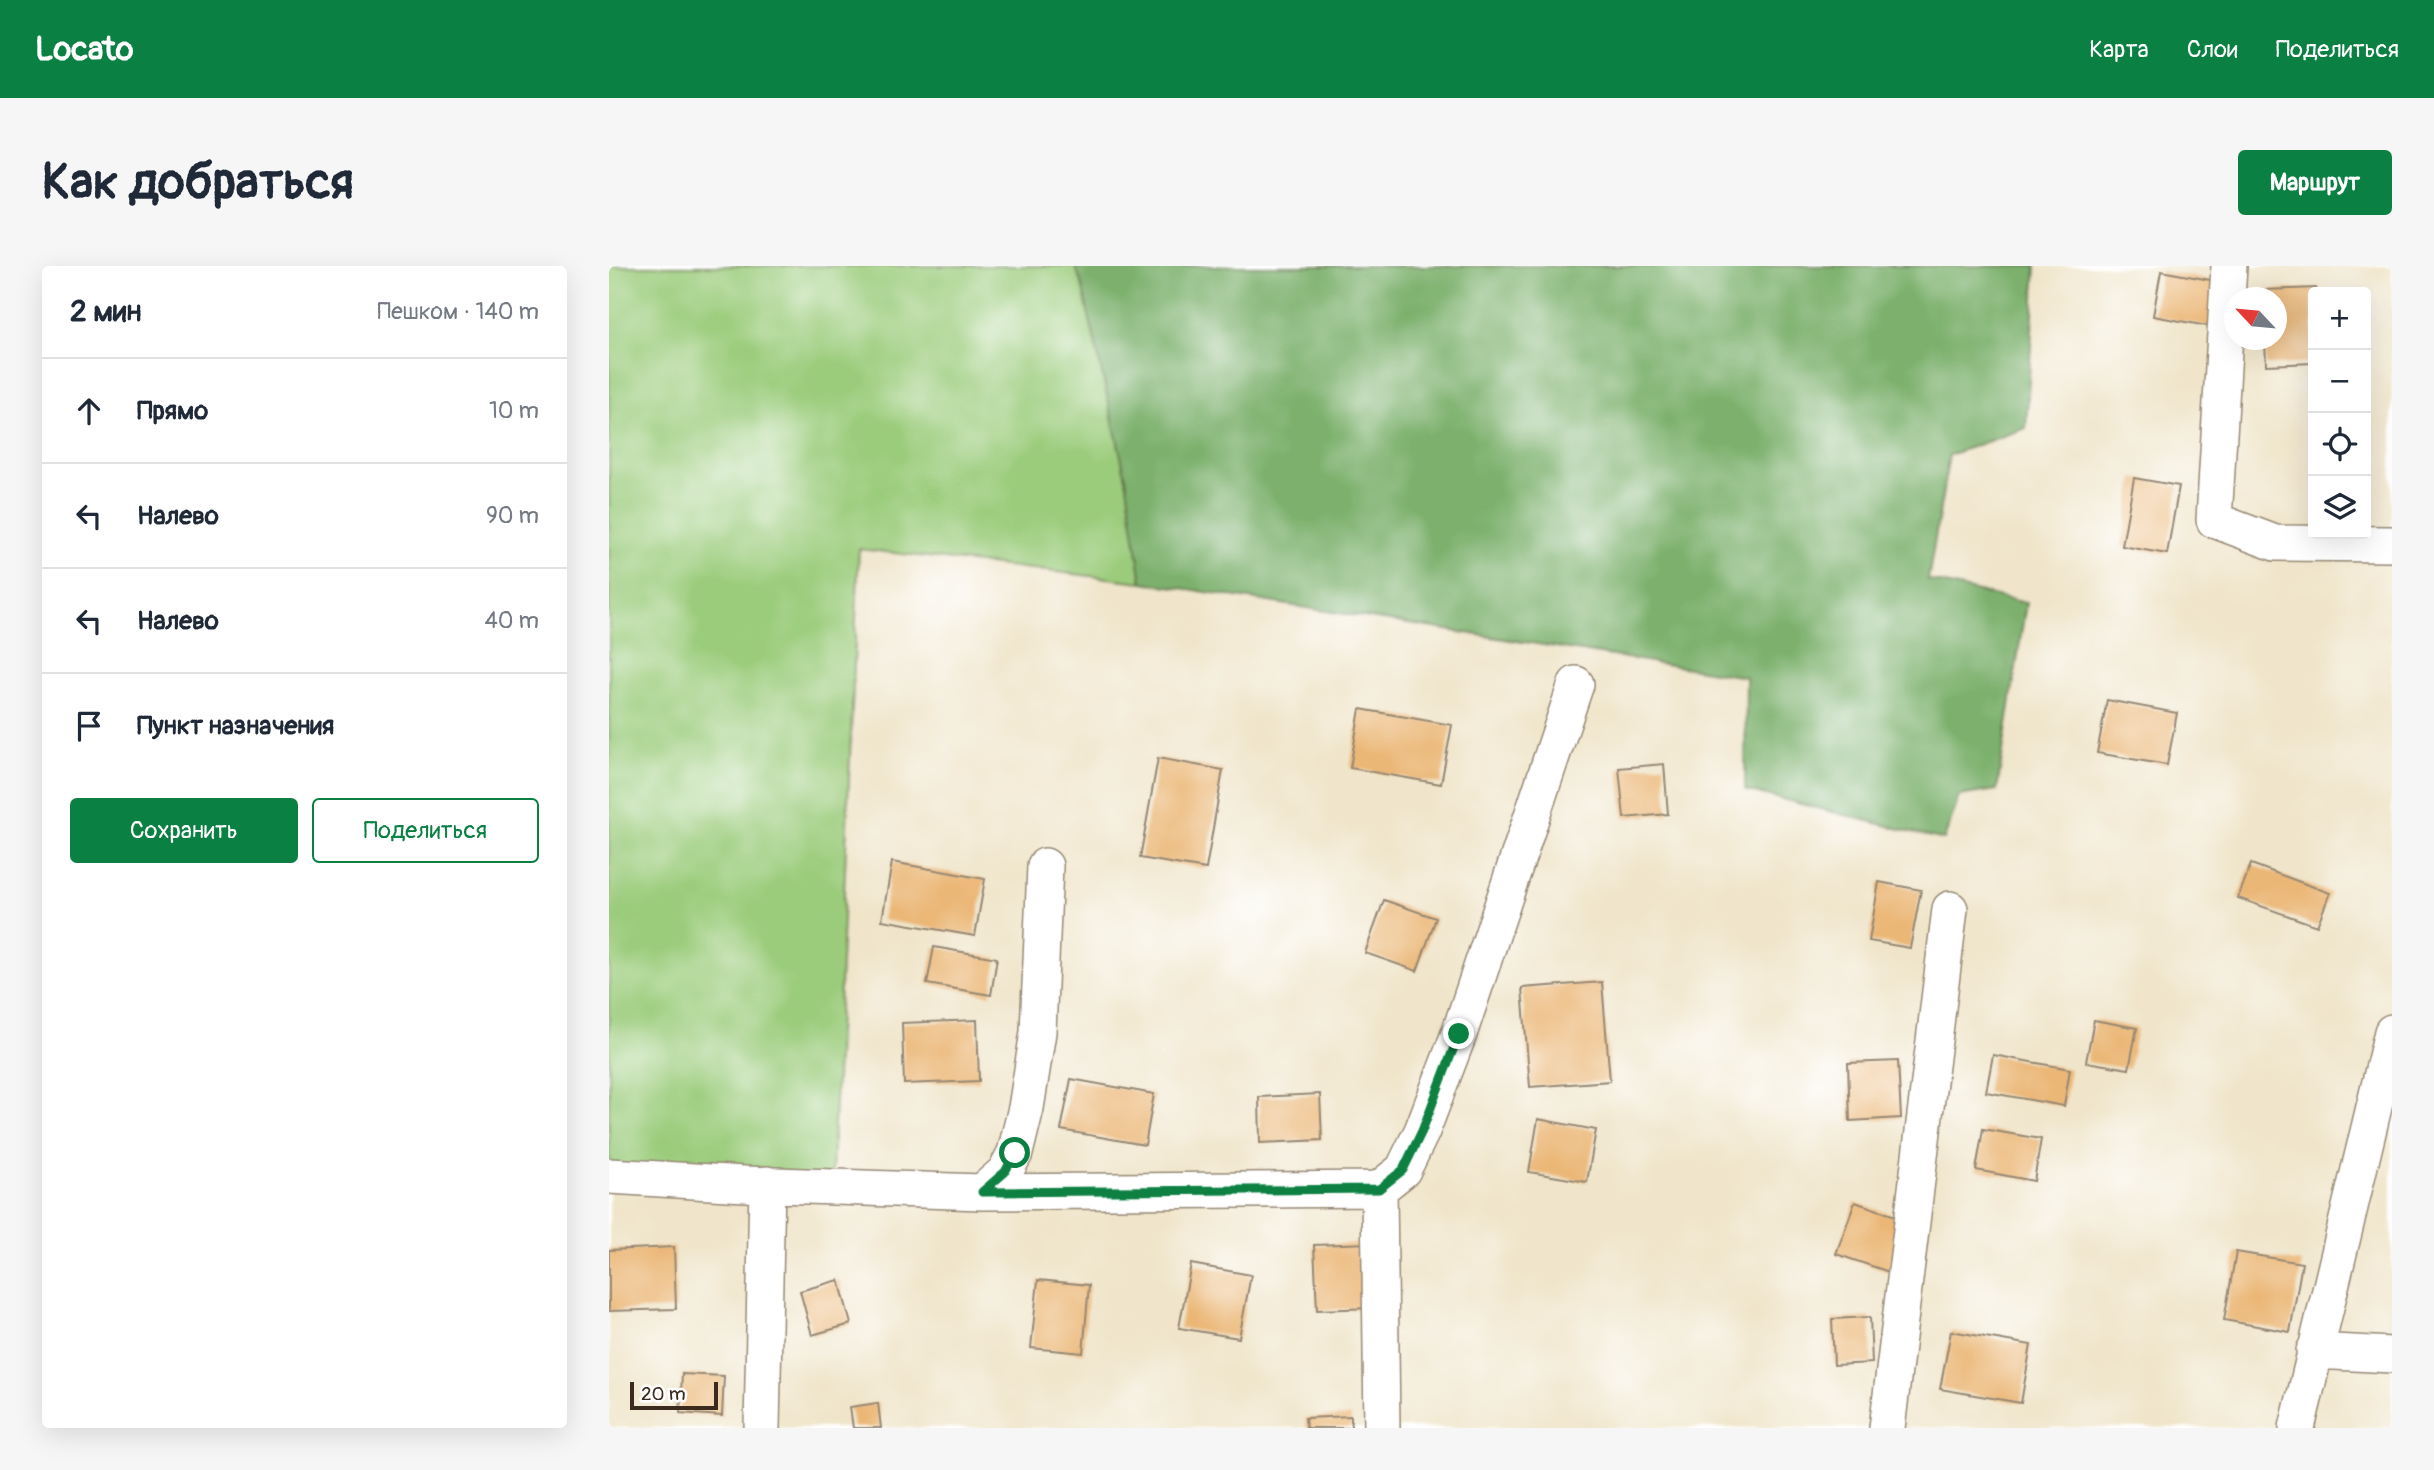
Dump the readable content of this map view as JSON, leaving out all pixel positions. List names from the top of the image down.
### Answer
{
  "scale_bar": "20 m",
  "north": "top left",
  "page": {
    "header": "Locato",
    "nav": ["Карта", "Слои", "Поделиться"],
    "buttons": [
      "Маршрут",
      ["Сохранить", "Поделиться"]
    ],
    "title": "Как добраться",
    "heading": ["2 мин", "Пешком · 140 m"],
    "map_buttons": ["+", "−"],
    "list": [
      ["Прямо", "10 m"],
      ["Налево", "90 m"],
      ["Налево", "40 m"],
      "Пункт назначения"
    ],
    "scale": "20 m"
  }
}
